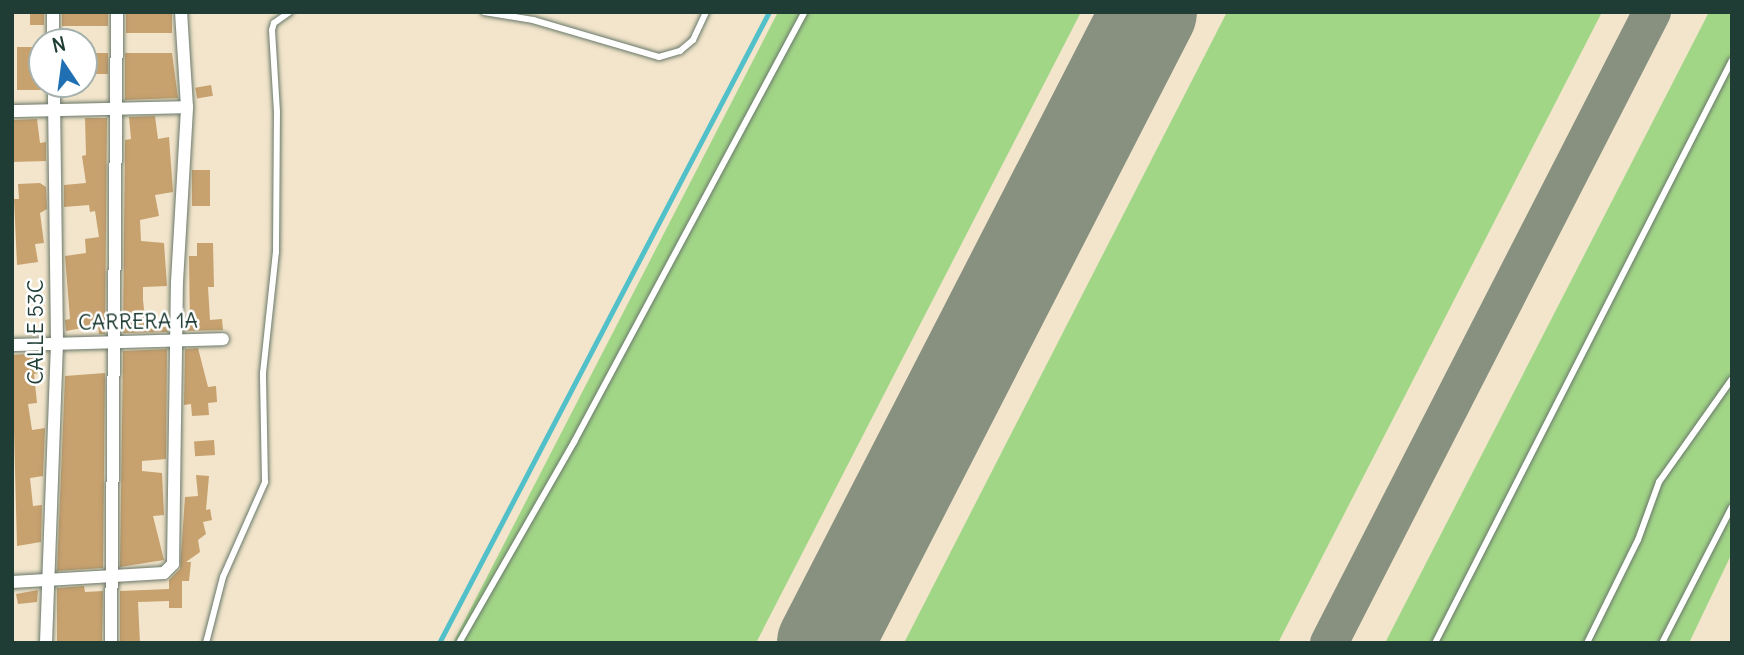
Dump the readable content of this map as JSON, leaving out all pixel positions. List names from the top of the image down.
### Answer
{
  "streets": {
    "street": ["CARRERA 1A", "CALLE 53C"]
  },
  "crossings": [
    ["CARRERA 1A", "CALLE 53C"]
  ],
  "north": "top"
}
